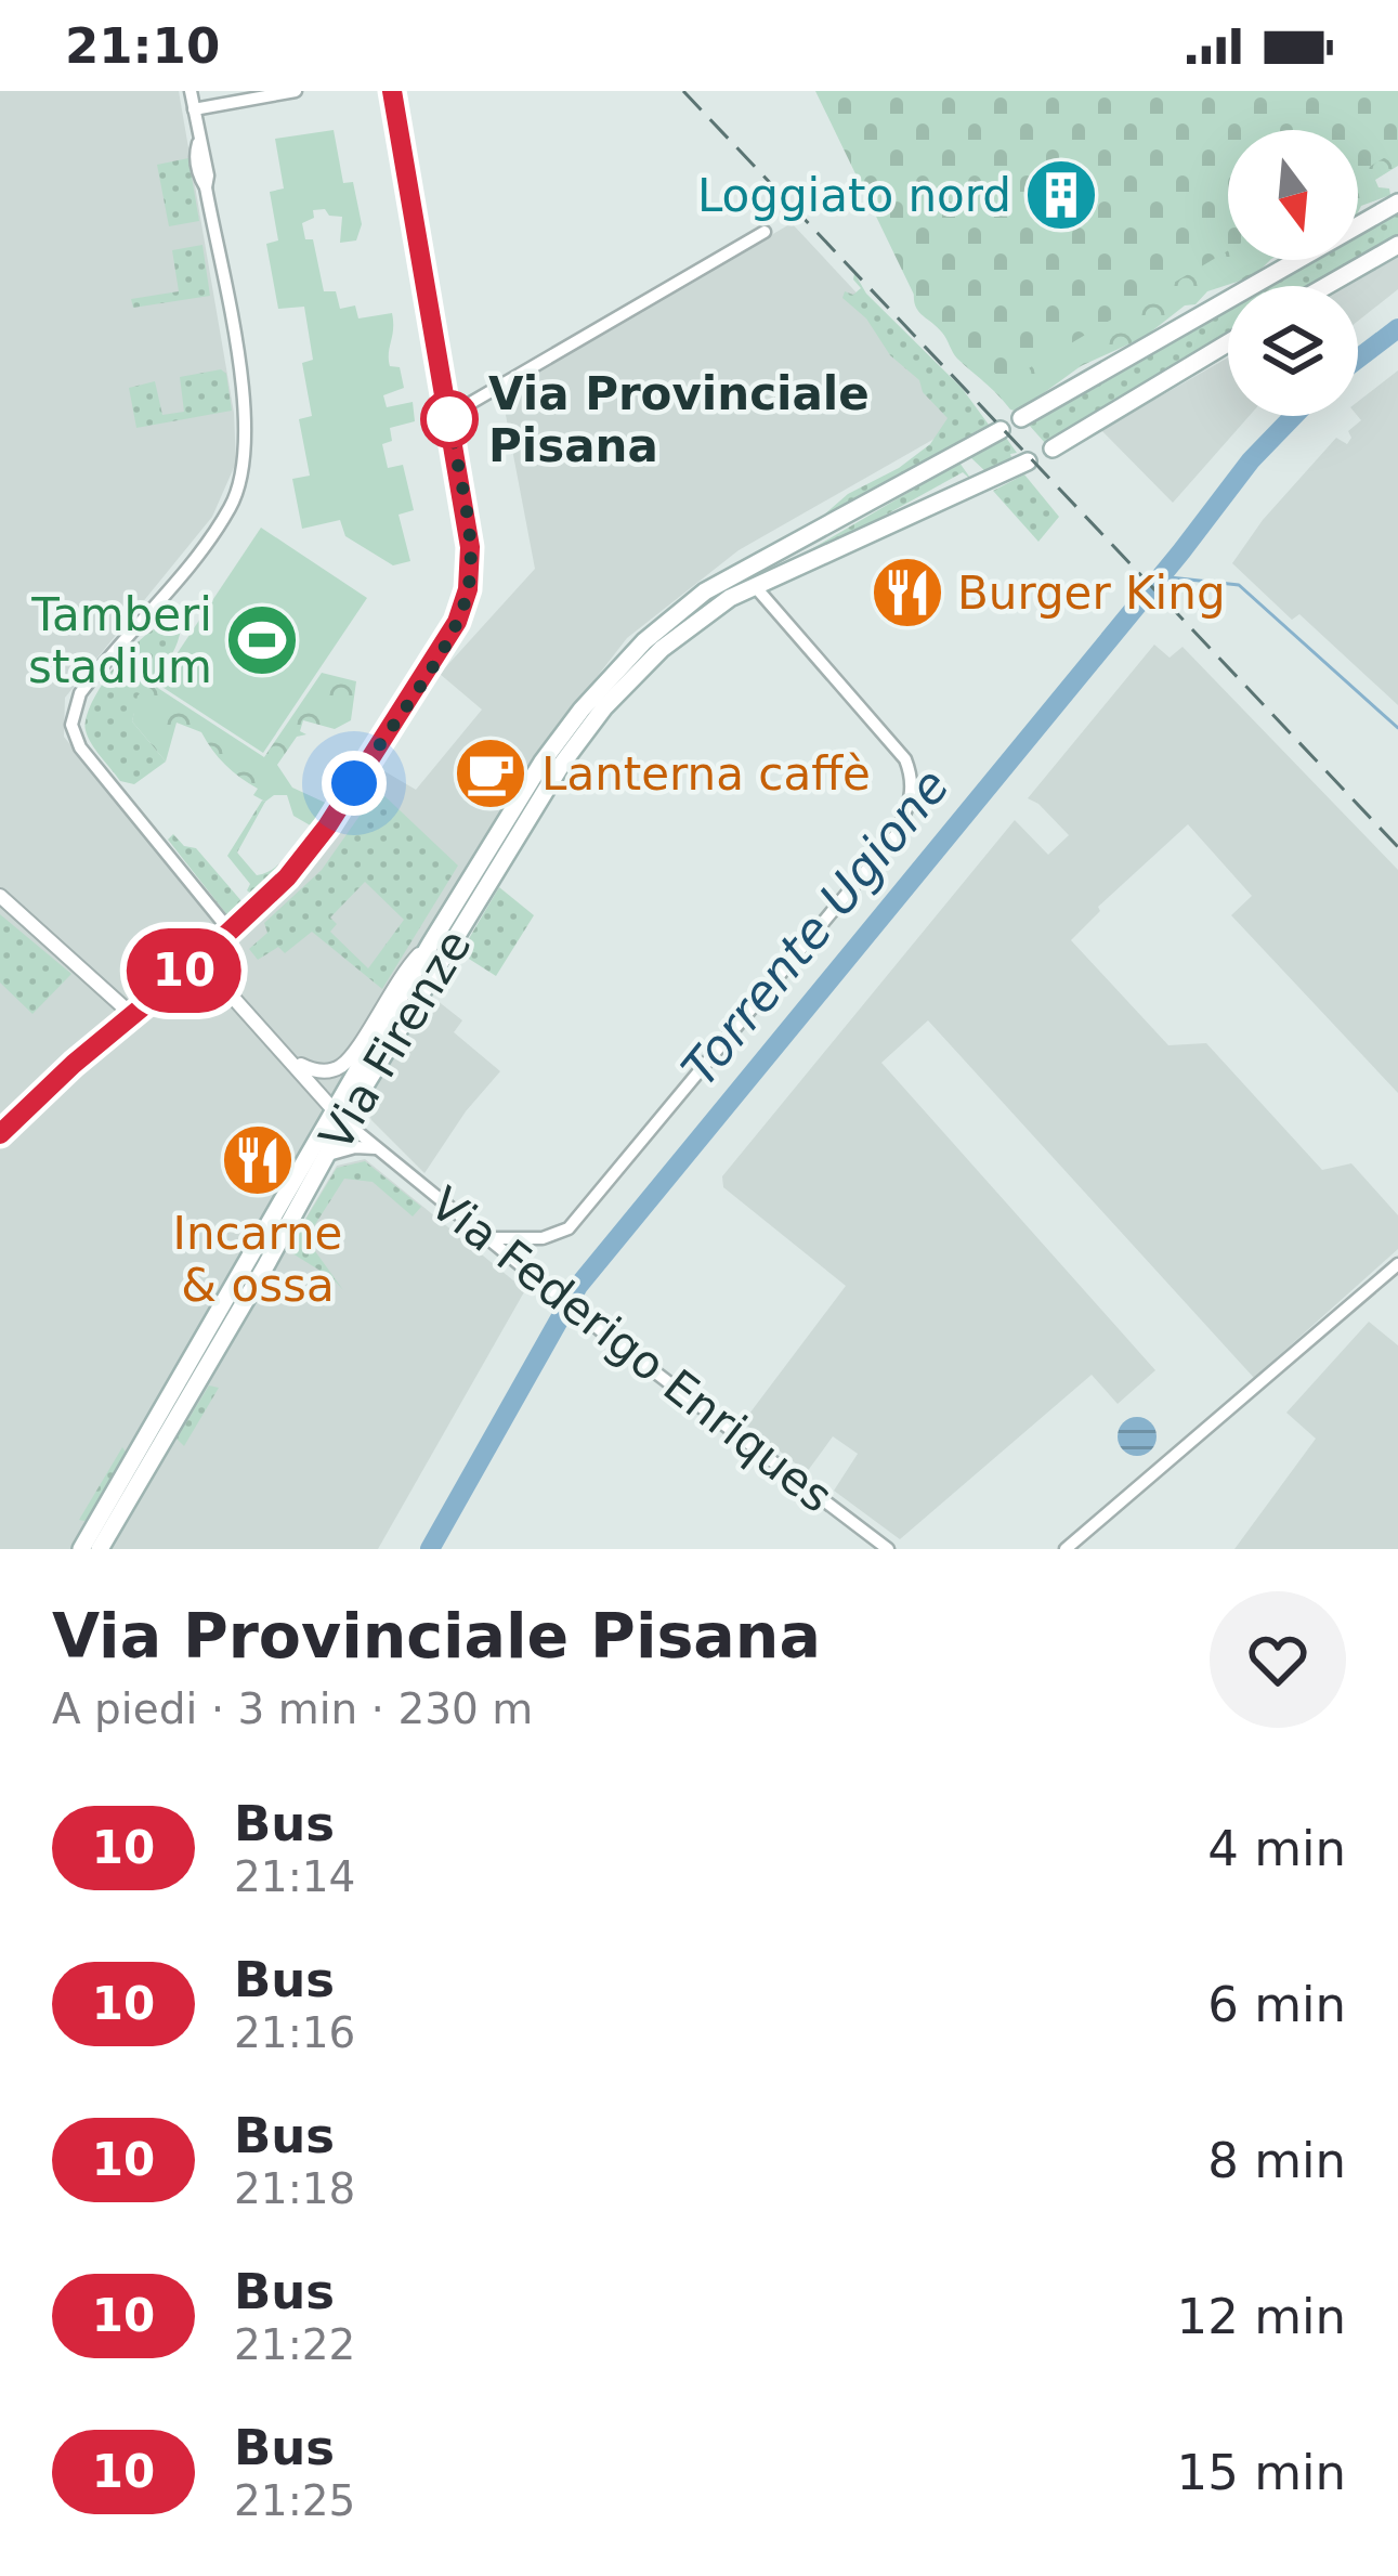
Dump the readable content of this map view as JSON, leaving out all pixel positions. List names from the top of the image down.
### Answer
{
  "streets": {
    "main road": ["Via Firenze"],
    "street": ["Via Federigo Enriques"]
  },
  "crossings": [
    ["Via Firenze", "Via Federigo Enriques"]
  ],
  "water": ["Torrente Ugione"],
  "places": {
    "building": ["Loggiato nord"],
    "other": ["Via Provinciale Pisana"],
    "restaurant": ["Burger King", "Incarne & ossa"],
    "sports": ["Tamberi stadium"],
    "cafe": ["Lanterna caffè"]
  },
  "lines": ["bus line 10"],
  "north": "bottom",
  "page": {
    "status": "21:10",
    "on_map": "10",
    "heading": ["Via Provinciale Pisana", "A piedi · 3 min · 230 m"],
    "list": [
      {
        "mark": "10",
        "name": "Bus",
        "note": "21:14",
        "value": "4 min"
      },
      {
        "mark": "10",
        "name": "Bus",
        "note": "21:16",
        "value": "6 min"
      },
      {
        "mark": "10",
        "name": "Bus",
        "note": "21:18",
        "value": "8 min"
      },
      {
        "mark": "10",
        "name": "Bus",
        "note": "21:22",
        "value": "12 min"
      },
      {
        "mark": "10",
        "name": "Bus",
        "note": "21:25",
        "value": "15 min"
      }
    ]
  }
}
